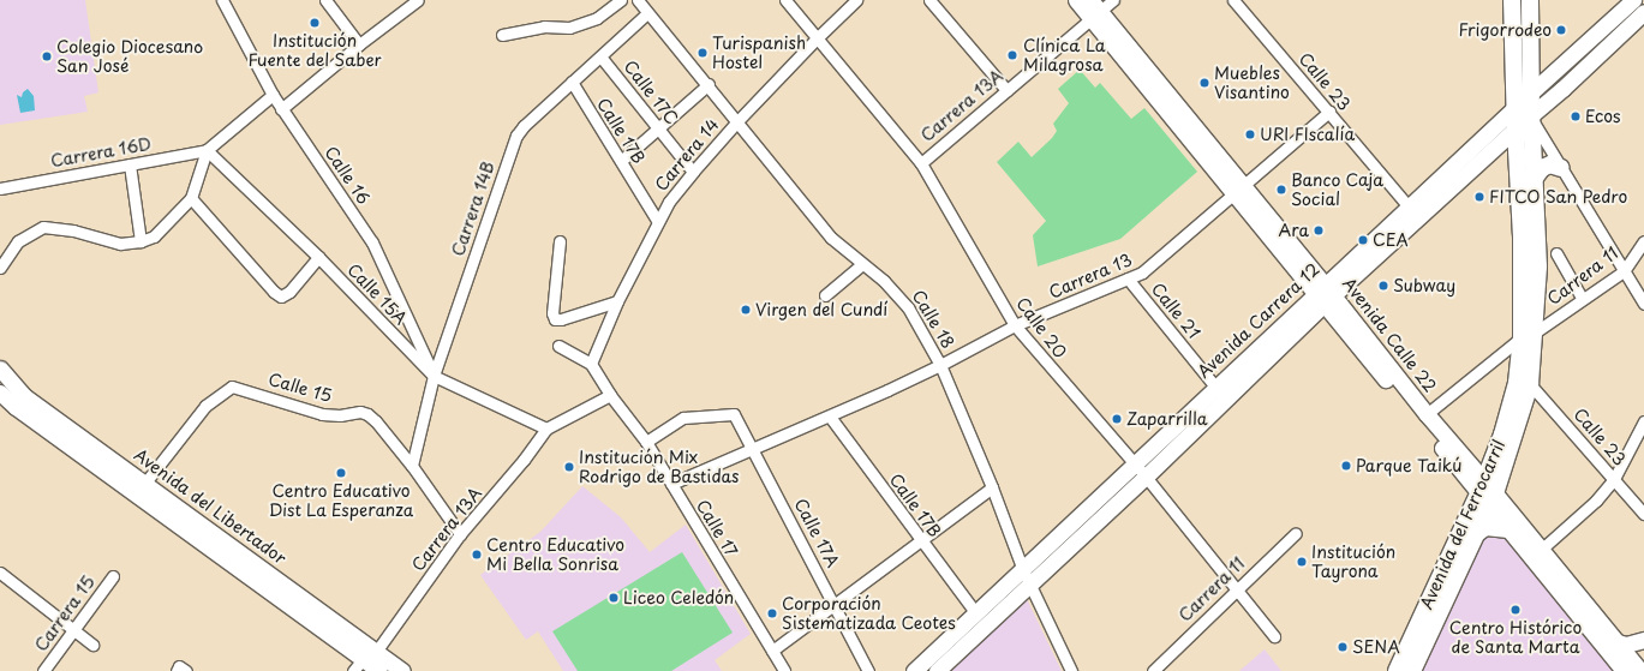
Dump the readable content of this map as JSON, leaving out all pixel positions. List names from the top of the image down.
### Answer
{
  "streets": {
    "main road": ["Avenida del Ferrocarril"],
    "street": [
      "Calle 23",
      "Calle 17C",
      "Carrera 13A",
      "Calle 17B",
      "Carrera 16D",
      "Carrera 14",
      "Calle 16",
      "Carrera 14B",
      "Carrera 13",
      "Carrera 11",
      "Calle 15A",
      "Calle 21",
      "Calle 18",
      "Avenida Carrera 12",
      "Calle 20",
      "Avenida Calle 22",
      "Calle 15",
      "Avenida del Libertador",
      "Calle 17",
      "Calle 17A",
      "Carrera 15"
    ]
  },
  "crossings": [
    ["Calle 23", "Carrera 13"],
    ["Calle 23", "Avenida Carrera 12"],
    ["Calle 23", "Avenida del Ferrocarril"],
    ["Calle 17C", "Carrera 14"],
    ["Calle 17C", "Carrera 14B"],
    ["Carrera 13A", "Calle 15A"],
    ["Carrera 13A", "Calle 20"],
    ["Carrera 13A", "Avenida Calle 22"],
    ["Carrera 13A", "Calle 15"],
    ["Carrera 13A", "Avenida del Libertador"],
    ["Calle 17B", "Carrera 14"],
    ["Calle 17B", "Carrera 14B"],
    ["Calle 17B", "Carrera 13"],
    ["Calle 17B", "Avenida Carrera 12"],
    ["Carrera 16D", "Calle 15A"],
    ["Carrera 14", "Calle 18"],
    ["Carrera 14", "Calle 20"],
    ["Carrera 14", "Calle 17"],
    ["Calle 16", "Carrera 14B"],
    ["Calle 16", "Calle 15A"],
    ["Carrera 14B", "Calle 15A"],
    ["Carrera 14B", "Calle 18"],
    ["Carrera 14B", "Calle 15"],
    ["Carrera 13", "Calle 21"],
    ["Carrera 13", "Calle 18"],
    ["Carrera 13", "Calle 20"],
    ["Carrera 13", "Avenida Calle 22"],
    ["Carrera 13", "Calle 17"],
    ["Carrera 13", "Calle 17A"],
    ["Carrera 11", "Calle 20"],
    ["Carrera 11", "Avenida Calle 22"],
    ["Carrera 11", "Avenida del Ferrocarril"],
    ["Calle 21", "Avenida Carrera 12"],
    ["Calle 18", "Avenida Carrera 12"],
    ["Avenida Carrera 12", "Calle 20"],
    ["Avenida Carrera 12", "Avenida Calle 22"],
    ["Avenida Carrera 12", "Avenida del Ferrocarril"],
    ["Avenida Calle 22", "Avenida del Ferrocarril"],
    ["Calle 15", "Avenida del Libertador"],
    ["Calle 17", "Calle 17A"]
  ],
  "places": [
    "Institución Fuente del Saber",
    "Frigorrodeo",
    "Turispanish Hostel",
    "Clínica La Milagrosa",
    "Colegio Diocesano San José",
    "Muebles Visantino",
    "Ecos",
    "URI FIscalía",
    "Banco Caja Social",
    "FITCO San Pedro",
    "Ara",
    "CEA",
    "Subway",
    "Virgen del Cundí",
    "Zaparrilla",
    "Parque Taikú",
    "Institución Mix Rodrigo de Bastidas",
    "Centro Educativo Dist La Esperanza",
    "Centro Educativo Mi Bella Sonrisa",
    "Institución Tayrona",
    "Liceo Celedón",
    "Centro Histórico de Santa Marta",
    "Corporación Sistematizada Ceotes",
    "SENA"
  ]
}
